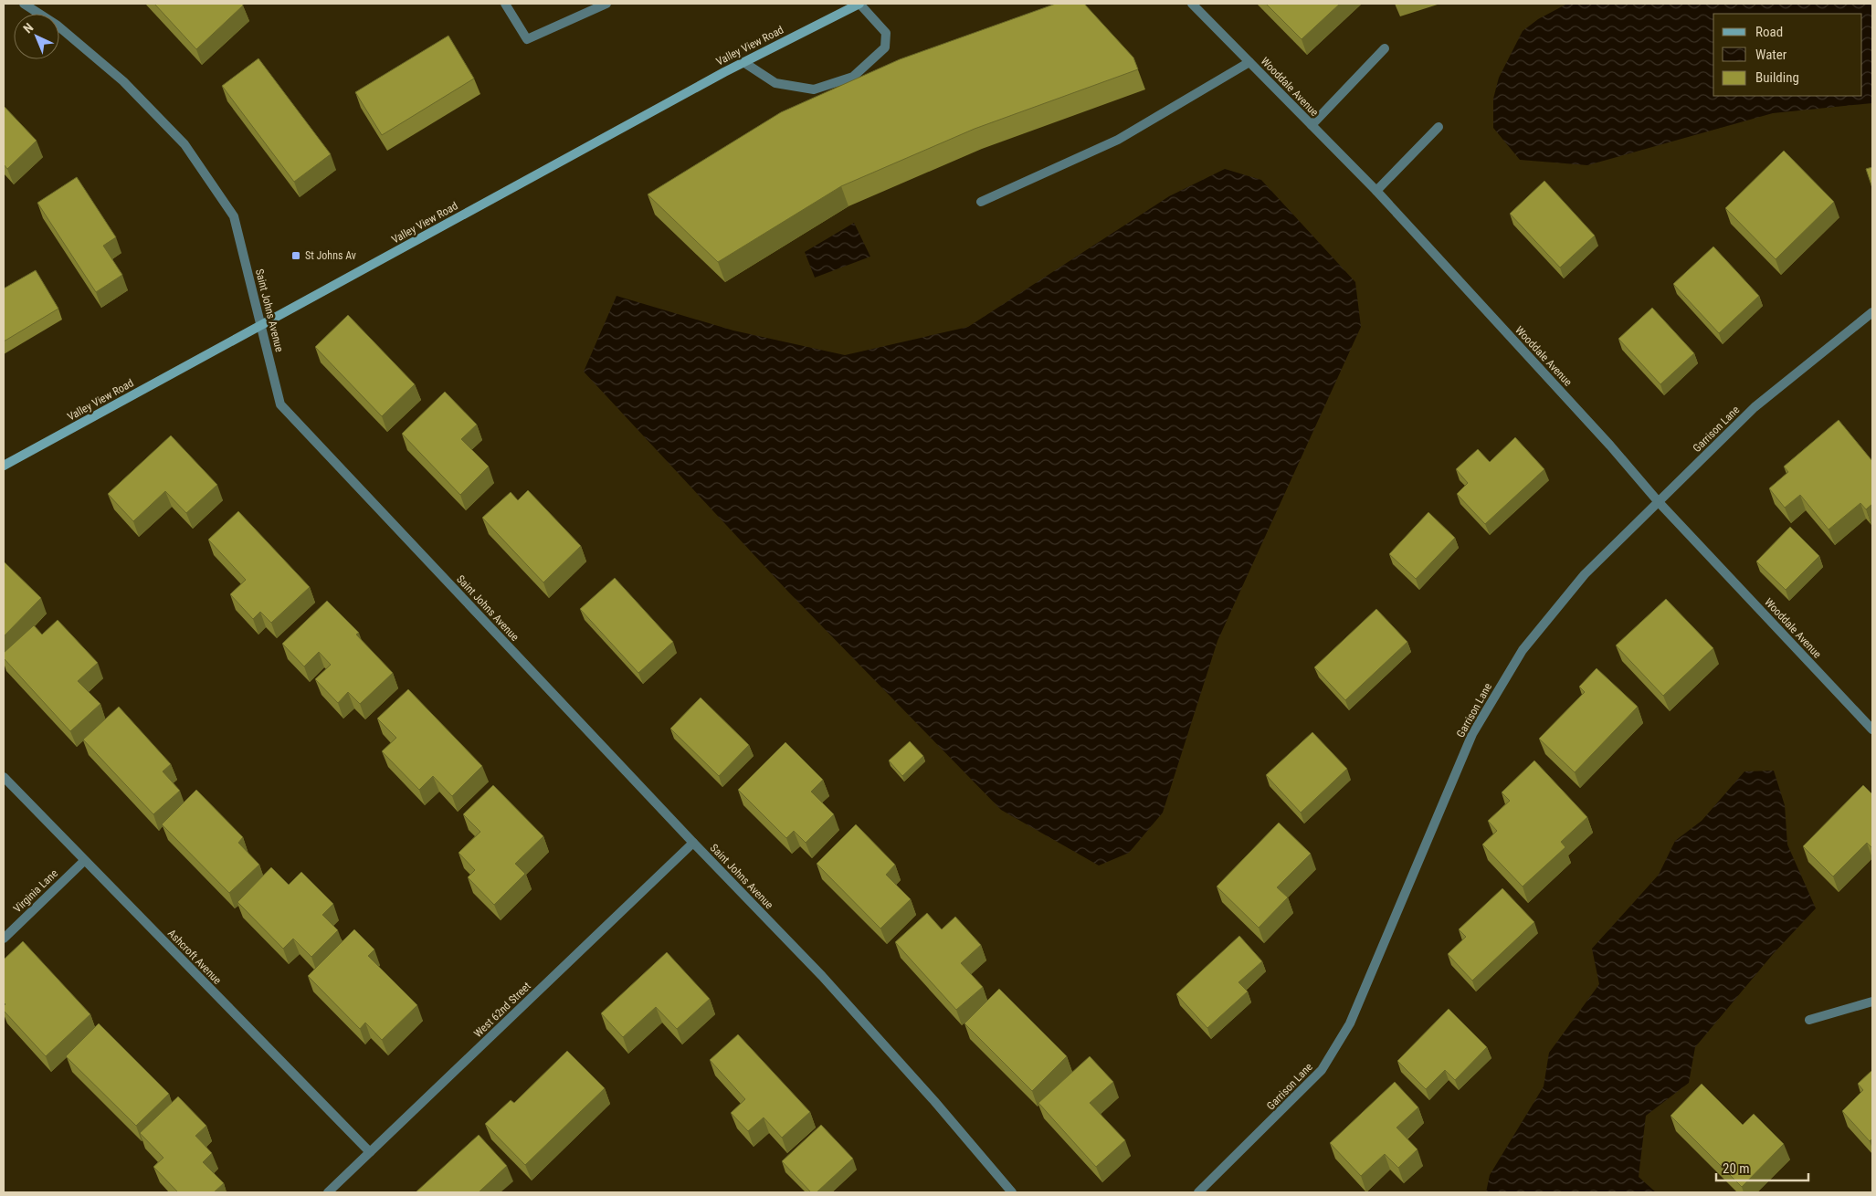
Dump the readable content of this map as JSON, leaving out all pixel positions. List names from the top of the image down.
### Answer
{
  "streets": {
    "street": [
      "Valley View Road",
      "Wooddale Avenue",
      "Saint Johns Avenue",
      "Garrison Lane",
      "Virginia Lane",
      "Ashcroft Avenue",
      "West 62nd Street"
    ]
  },
  "crossings": [
    ["Valley View Road", "Saint Johns Avenue"],
    ["Wooddale Avenue", "Garrison Lane"],
    ["Saint Johns Avenue", "West 62nd Street"],
    ["Virginia Lane", "Ashcroft Avenue"],
    ["Ashcroft Avenue", "West 62nd Street"]
  ],
  "places": {
    "transit": ["St Johns Av"]
  },
  "legend": ["Road", "Water", "Building"],
  "scale_bar": "20 m",
  "north": "top left"
}
